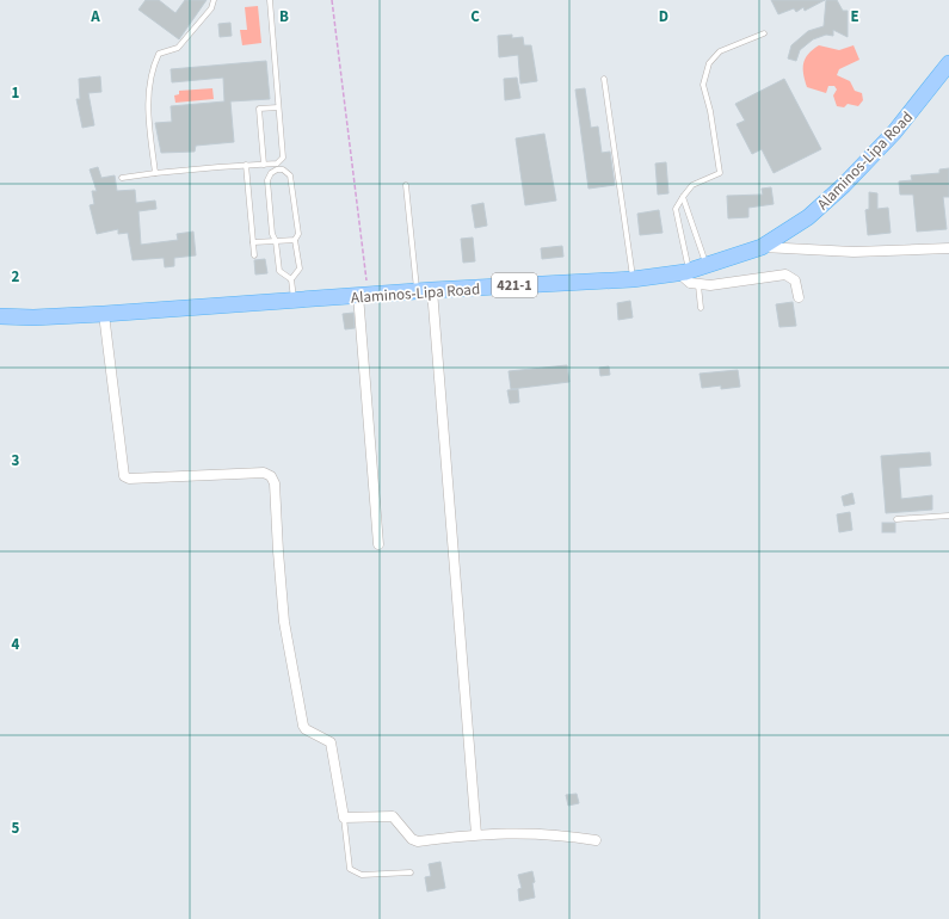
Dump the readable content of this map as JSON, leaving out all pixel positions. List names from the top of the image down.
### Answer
{
  "streets": {
    "main road": ["Alaminos-Lipa Road", "421-1"]
  },
  "grid": {
    "columns": [
      "A",
      "B",
      "C",
      "D",
      "E"
    ],
    "rows": [
      "1",
      "2",
      "3",
      "4",
      "5"
    ]
  }
}
